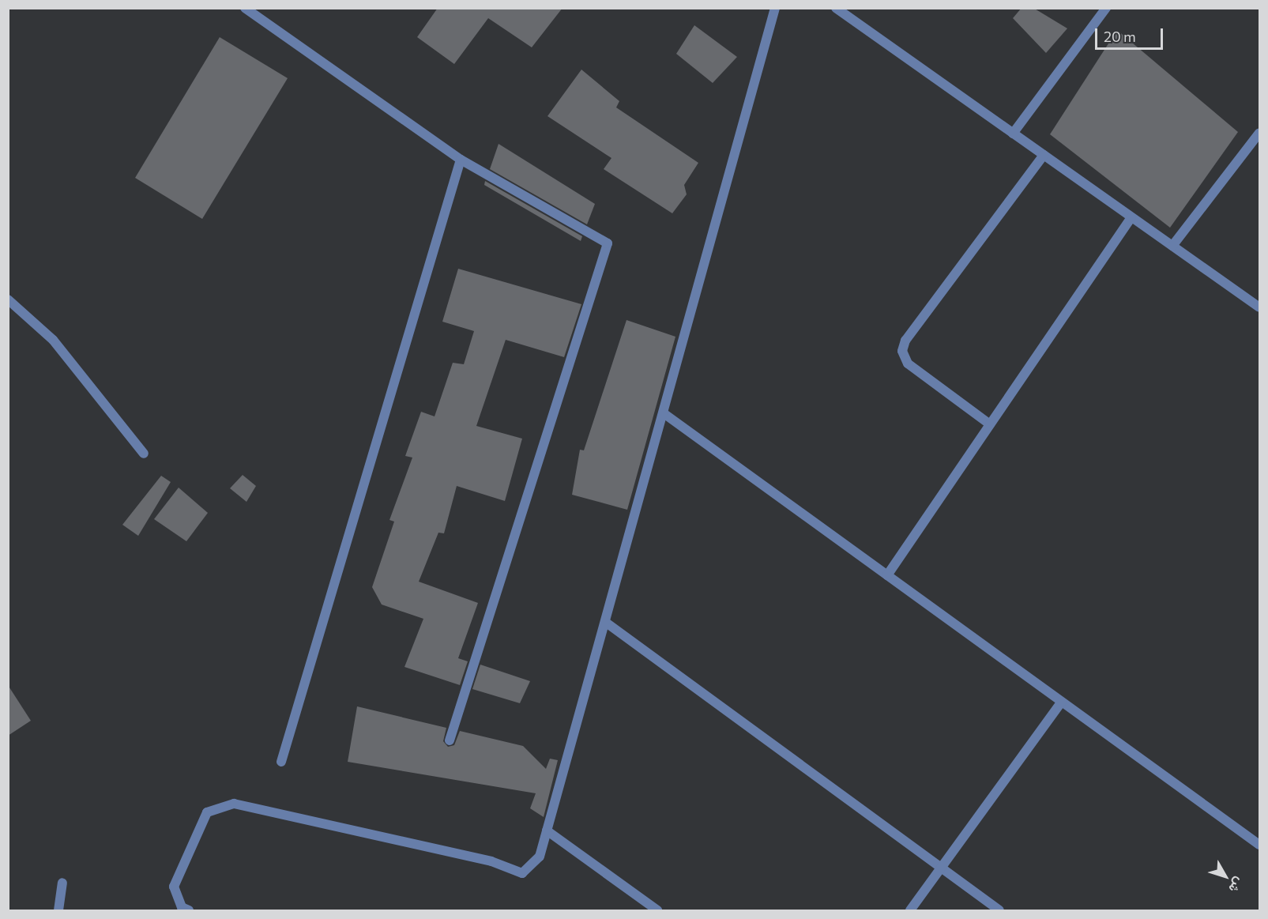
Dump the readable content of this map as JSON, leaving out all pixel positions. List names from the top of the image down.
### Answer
{
  "scale_bar": "20 m",
  "north": "bottom right"
}
